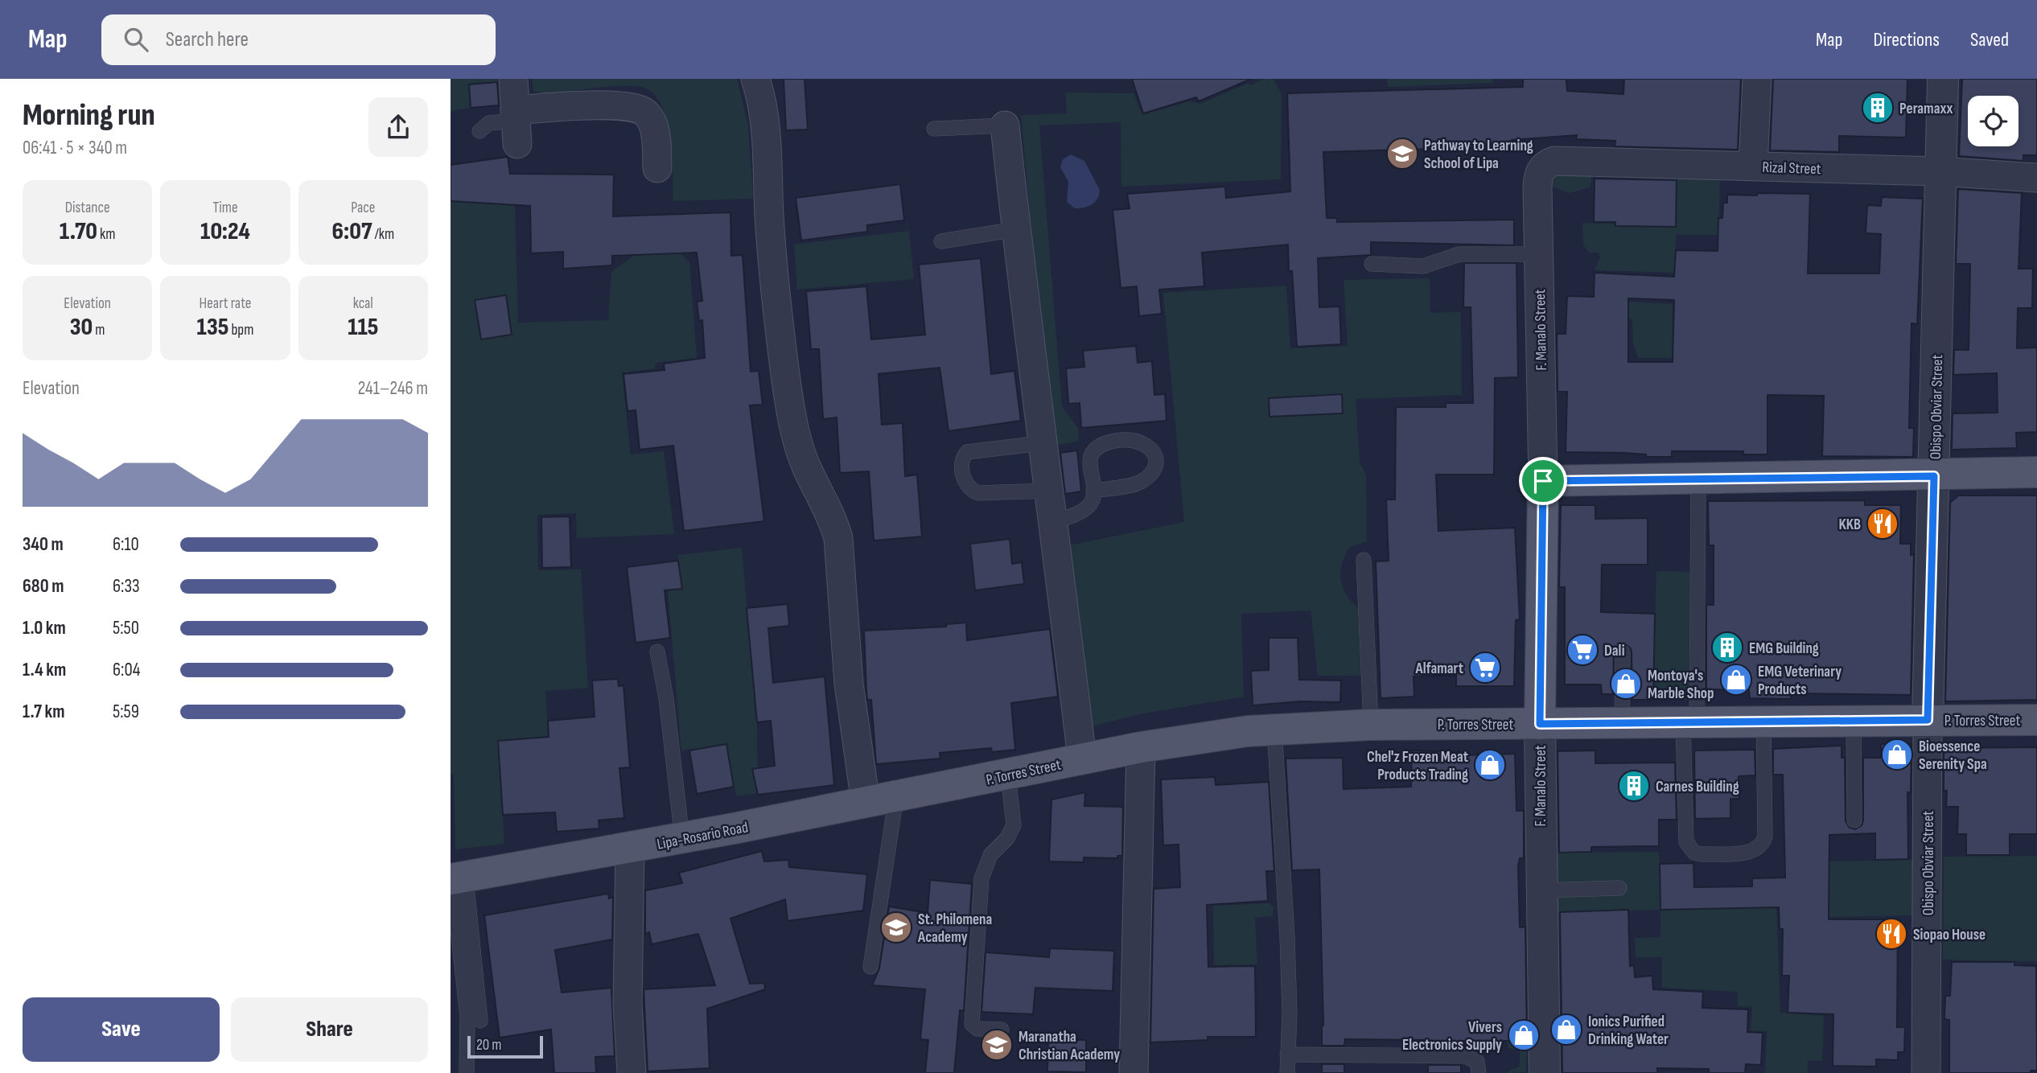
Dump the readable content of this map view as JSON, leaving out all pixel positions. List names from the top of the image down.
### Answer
{
  "streets": {
    "main road": ["F. Manalo Street", "P. Torres Street", "Lipa-Rosario Road"],
    "street": ["Rizal Street", "Obispo Obviar Street"]
  },
  "crossings": [
    ["Rizal Street", "F. Manalo Street"],
    ["Rizal Street", "Obispo Obviar Street"],
    ["F. Manalo Street", "P. Torres Street"],
    ["Obispo Obviar Street", "P. Torres Street"],
    ["P. Torres Street", "Lipa-Rosario Road"]
  ],
  "places": {
    "building": ["Peramaxx", "EMG Building", "Carnes Building"],
    "school or university": ["Pathway to Learning School of Lipa", "St. Philomena Academy", "Maranatha Christian Academy"],
    "restaurant": ["KKB", "Siopao House"],
    "supermarket": ["Dali", "Alfamart"],
    "shop": [
      "EMG Veterinary Products",
      "Montoya's Marble Shop",
      "Bioessence Serenity Spa",
      "Chel'z Frozen Meat Products Trading",
      "Ionics Purified Drinking Water",
      "Vivers Electronics Supply"
    ]
  },
  "scale_bar": "20 m",
  "page": {
    "header": "Map",
    "search": "Search here",
    "nav": ["Map", "Directions", "Saved"],
    "heading": ["Morning run", "06:41 · 5 × 340 m"],
    "stats": [
      ["Distance", "1.70 km"],
      ["Time", "10:24"],
      ["Pace", "6:07 /km"],
      ["Elevation", "30 m"],
      ["Heart rate", "135 bpm"],
      ["kcal", "115"]
    ],
    "chart": ["Elevation", "241–246 m"],
    "list": [
      {
        "name": "340 m",
        "note": "6:10"
      },
      {
        "name": "680 m",
        "note": "6:33"
      },
      {
        "name": "1.0 km",
        "note": "5:50"
      },
      {
        "name": "1.4 km",
        "note": "6:04"
      },
      {
        "name": "1.7 km",
        "note": "5:59"
      }
    ],
    "buttons": ["Save", "Share"],
    "scale": "20 m"
  }
}
